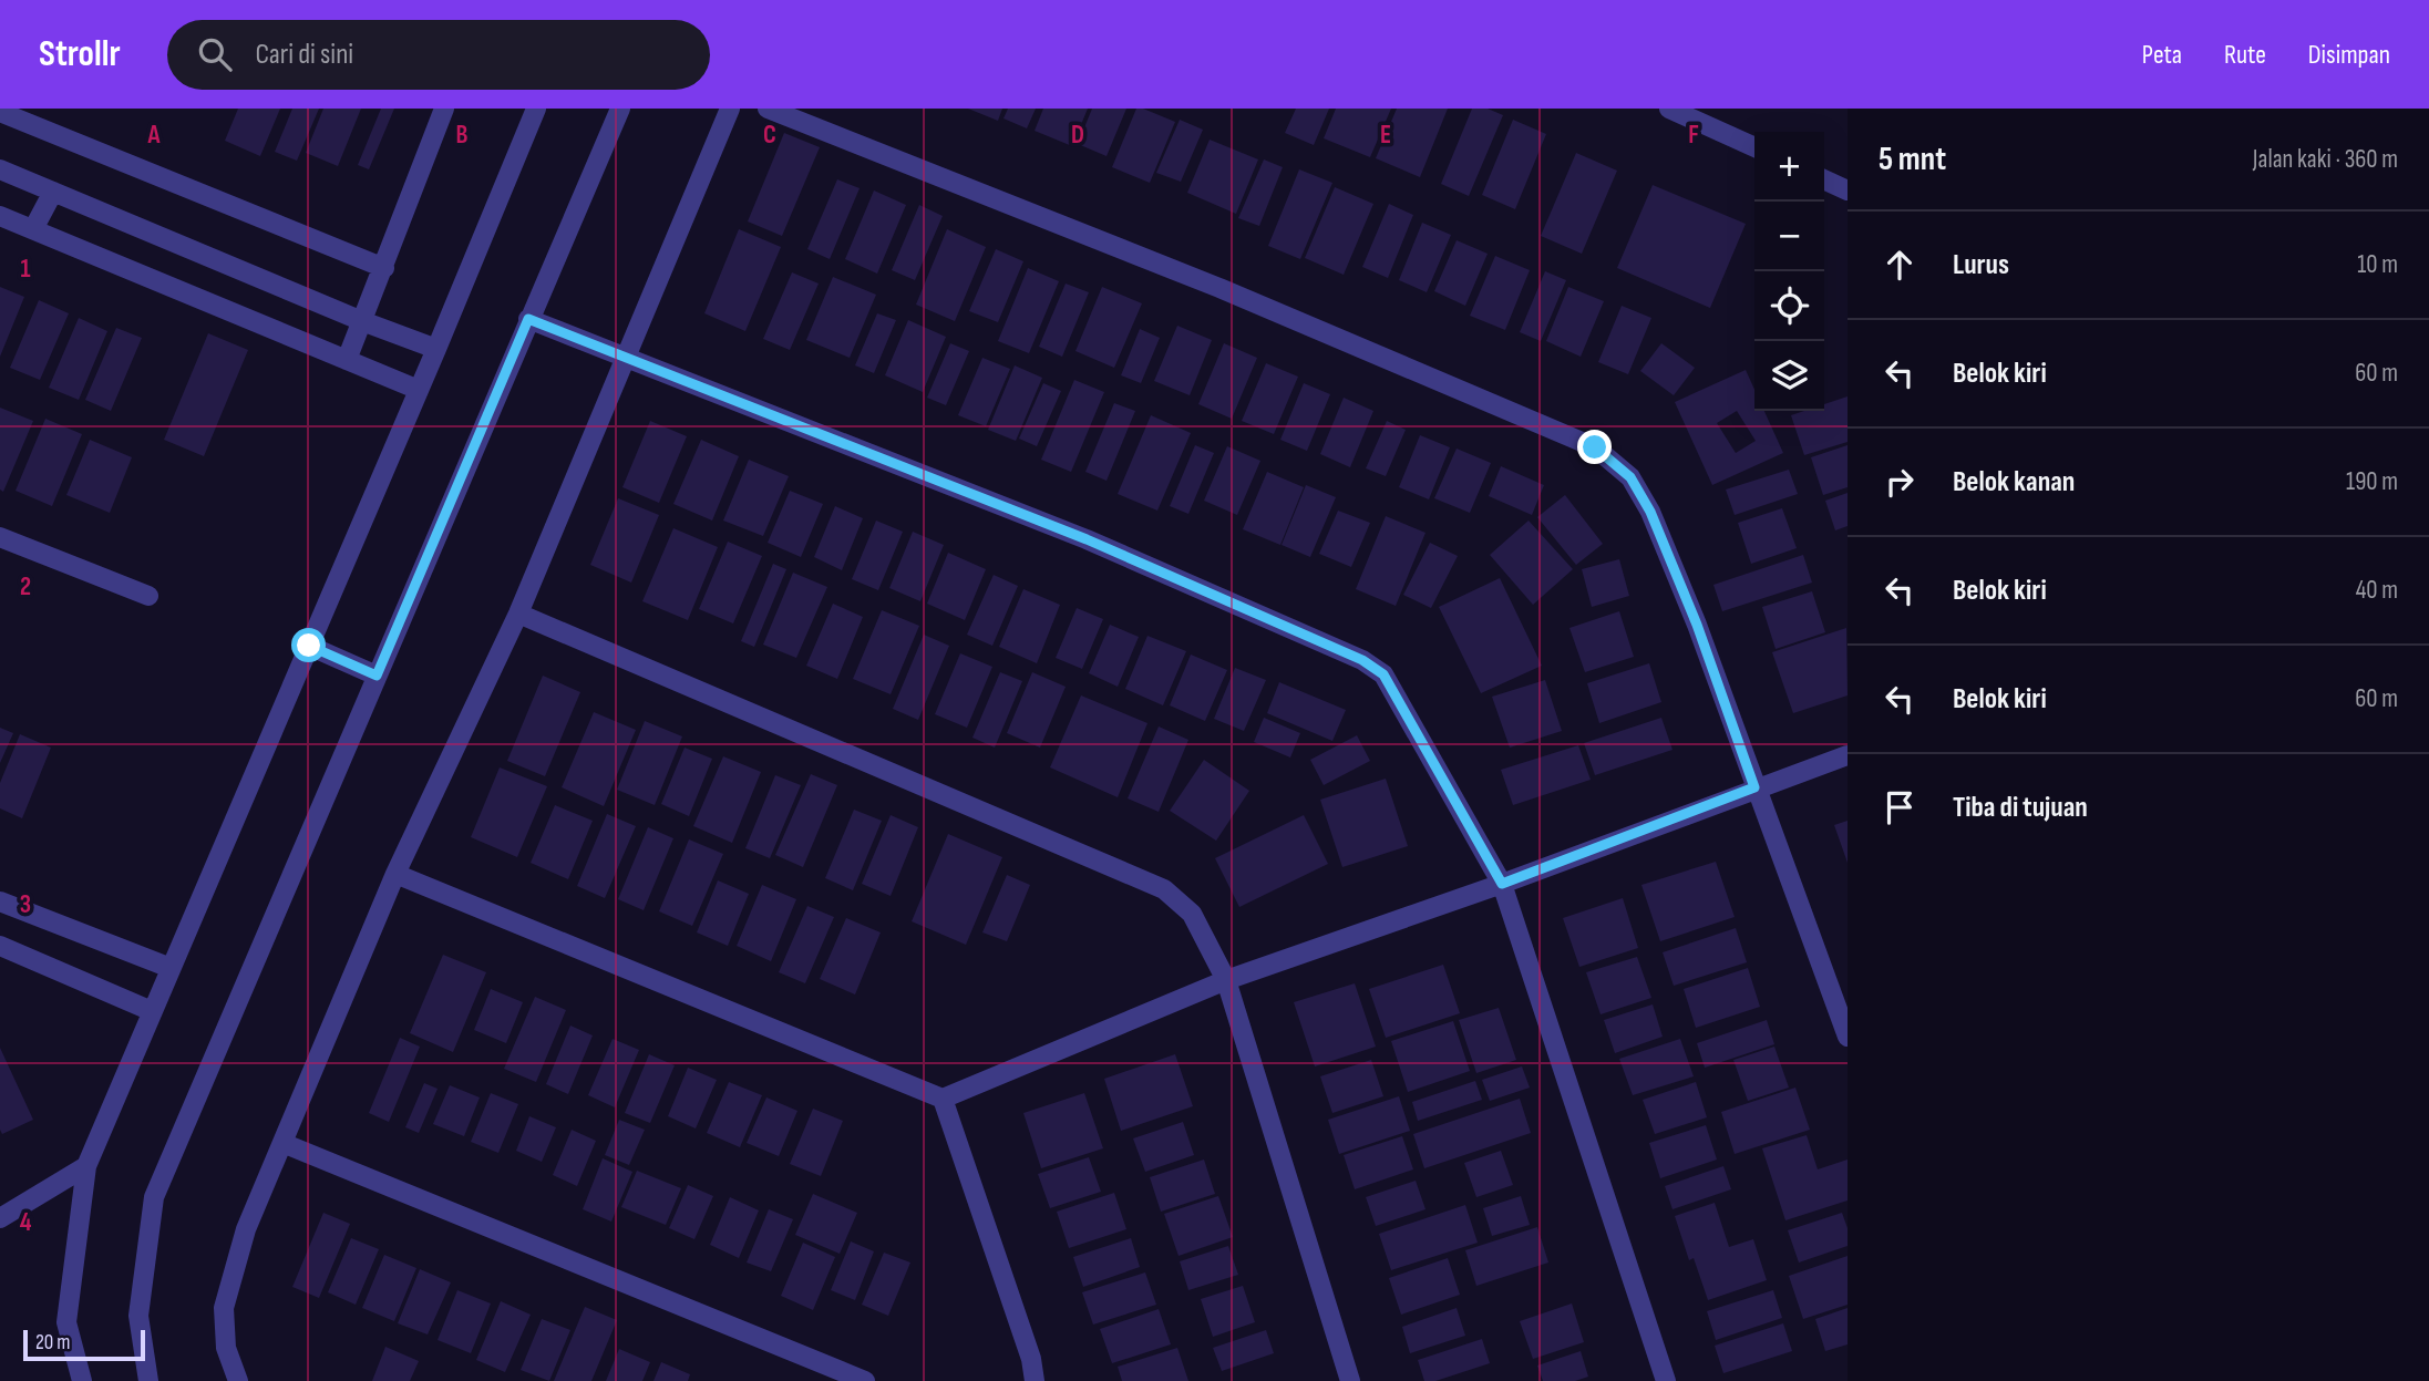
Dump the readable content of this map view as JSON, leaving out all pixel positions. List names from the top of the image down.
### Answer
{
  "scale_bar": "20 m",
  "page": {
    "header": "Strollr",
    "search": "Cari di sini",
    "nav": ["Peta", "Rute", "Disimpan"],
    "heading": ["5 mnt", "Jalan kaki · 360 m"],
    "map_buttons": ["+", "−"],
    "list": [
      ["Lurus", "10 m"],
      ["Belok kiri", "60 m"],
      ["Belok kanan", "190 m"],
      ["Belok kiri", "40 m"],
      ["Belok kiri", "60 m"],
      "Tiba di tujuan"
    ],
    "scale": "20 m"
  },
  "grid": {
    "columns": [
      "A",
      "B",
      "C",
      "D",
      "E",
      "F"
    ],
    "rows": [
      "1",
      "2",
      "3",
      "4"
    ]
  }
}
